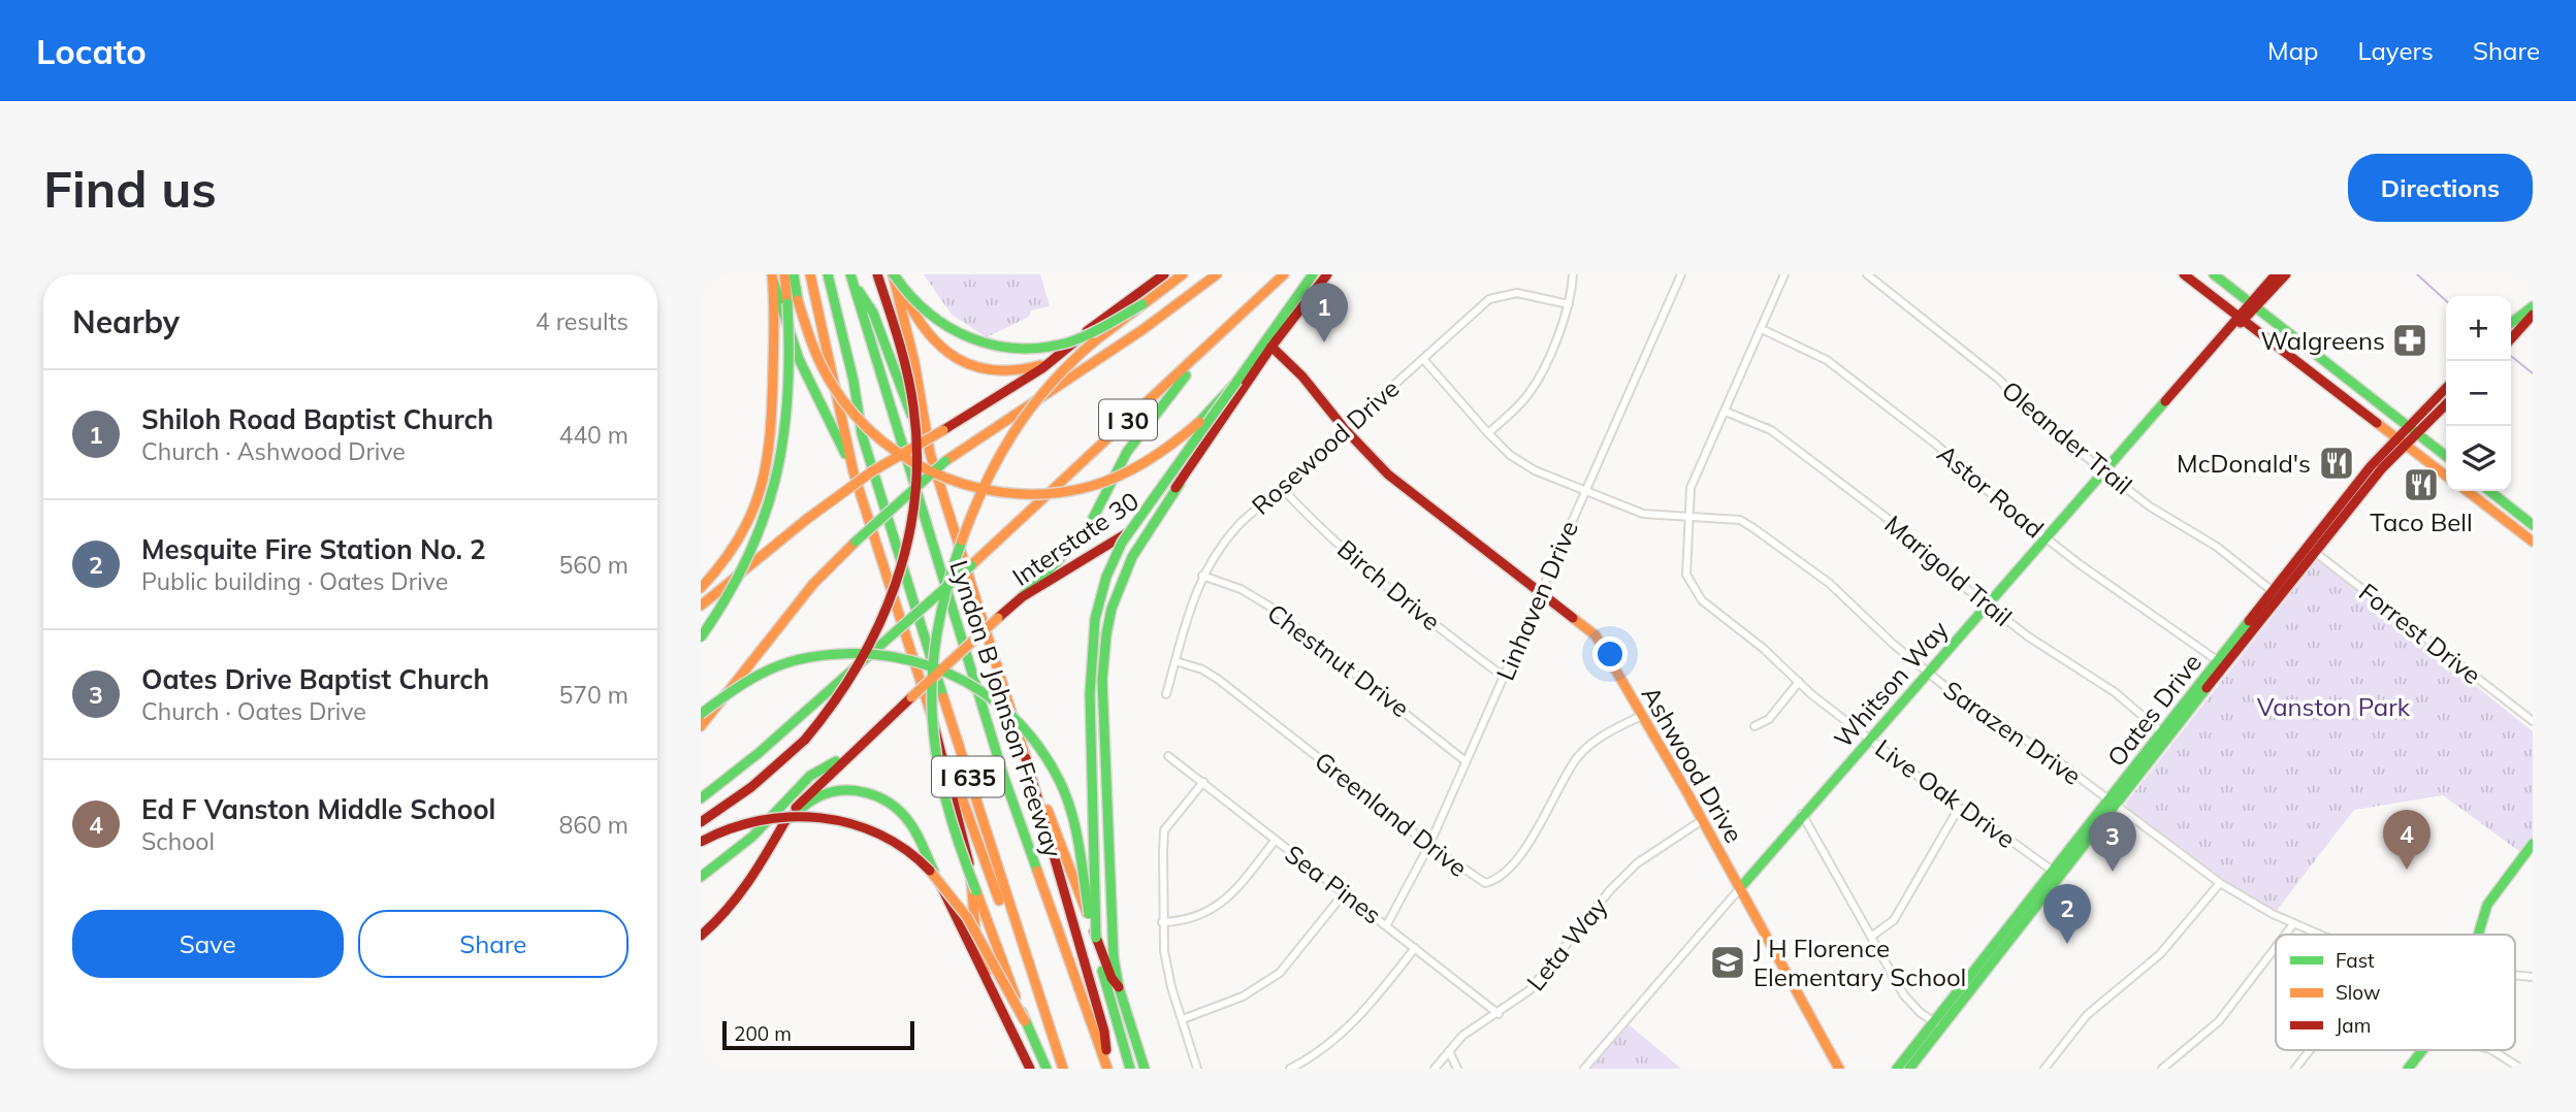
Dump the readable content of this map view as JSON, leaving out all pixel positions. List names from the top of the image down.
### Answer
{
  "streets": {
    "main road": [
      "I 30",
      "Interstate 30",
      "Whitson Way",
      "Lyndon B Johnson Freeway",
      "Oates Drive",
      "Ashwood Drive",
      "I 635"
    ],
    "street": [
      "Oleander Trail",
      "Rosewood Drive",
      "Astor Road",
      "Marigold Trail",
      "Birch Drive",
      "Linhaven Drive",
      "Forrest Drive",
      "Chestnut Drive",
      "Sarazen Drive",
      "Live Oak Drive",
      "Greenland Drive",
      "Sea Pines",
      "Leta Way"
    ]
  },
  "crossings": [
    ["Oleander Trail", "Whitson Way"],
    ["Oleander Trail", "Oates Drive"],
    ["Rosewood Drive", "Birch Drive"],
    ["Rosewood Drive", "Chestnut Drive"],
    ["Rosewood Drive", "Sarazen Drive"],
    ["Rosewood Drive", "Ashwood Drive"],
    ["Rosewood Drive", "Greenland Drive"],
    ["Astor Road", "Whitson Way"],
    ["Astor Road", "Oates Drive"],
    ["Astor Road", "Live Oak Drive"],
    ["Interstate 30", "Ashwood Drive"],
    ["Marigold Trail", "Whitson Way"],
    ["Marigold Trail", "Oates Drive"],
    ["Marigold Trail", "Live Oak Drive"],
    ["Birch Drive", "Linhaven Drive"],
    ["Linhaven Drive", "Chestnut Drive"],
    ["Linhaven Drive", "Sarazen Drive"],
    ["Linhaven Drive", "Ashwood Drive"],
    ["Linhaven Drive", "Greenland Drive"],
    ["Linhaven Drive", "Sea Pines"],
    ["Forrest Drive", "Oates Drive"],
    ["Whitson Way", "Sarazen Drive"],
    ["Whitson Way", "Ashwood Drive"],
    ["Whitson Way", "Live Oak Drive"],
    ["Oates Drive", "Sarazen Drive"],
    ["Oates Drive", "Live Oak Drive"],
    ["Sarazen Drive", "Live Oak Drive"],
    ["Ashwood Drive", "Greenland Drive"],
    ["Ashwood Drive", "Leta Way"],
    ["Sea Pines", "Leta Way"]
  ],
  "parks": ["Vanston Park"],
  "places": {
    "pharmacy": ["Walgreens"],
    "restaurant": ["McDonald's", "Taco Bell"],
    "school or university": ["J H Florence Elementary School"]
  },
  "legend": ["Fast", "Slow", "Jam"],
  "scale_bar": "200 m",
  "page": {
    "header": "Locato",
    "nav": ["Map", "Layers", "Share"],
    "buttons": [
      "Directions",
      ["Save", "Share"]
    ],
    "title": "Find us",
    "heading": ["Nearby", "4 results"],
    "pins": [
      "1",
      "4",
      "3",
      "2"
    ],
    "map_buttons": ["+", "−"],
    "list": [
      {
        "mark": "1",
        "name": "Shiloh Road Baptist Church",
        "note": "Church · Ashwood Drive",
        "value": "440 m"
      },
      {
        "mark": "2",
        "name": "Mesquite Fire Station No. 2",
        "note": "Public building · Oates Drive",
        "value": "560 m"
      },
      {
        "mark": "3",
        "name": "Oates Drive Baptist Church",
        "note": "Church · Oates Drive",
        "value": "570 m"
      },
      {
        "mark": "4",
        "name": "Ed F Vanston Middle School",
        "note": "School",
        "value": "860 m"
      }
    ],
    "scale": "200 m"
  }
}
